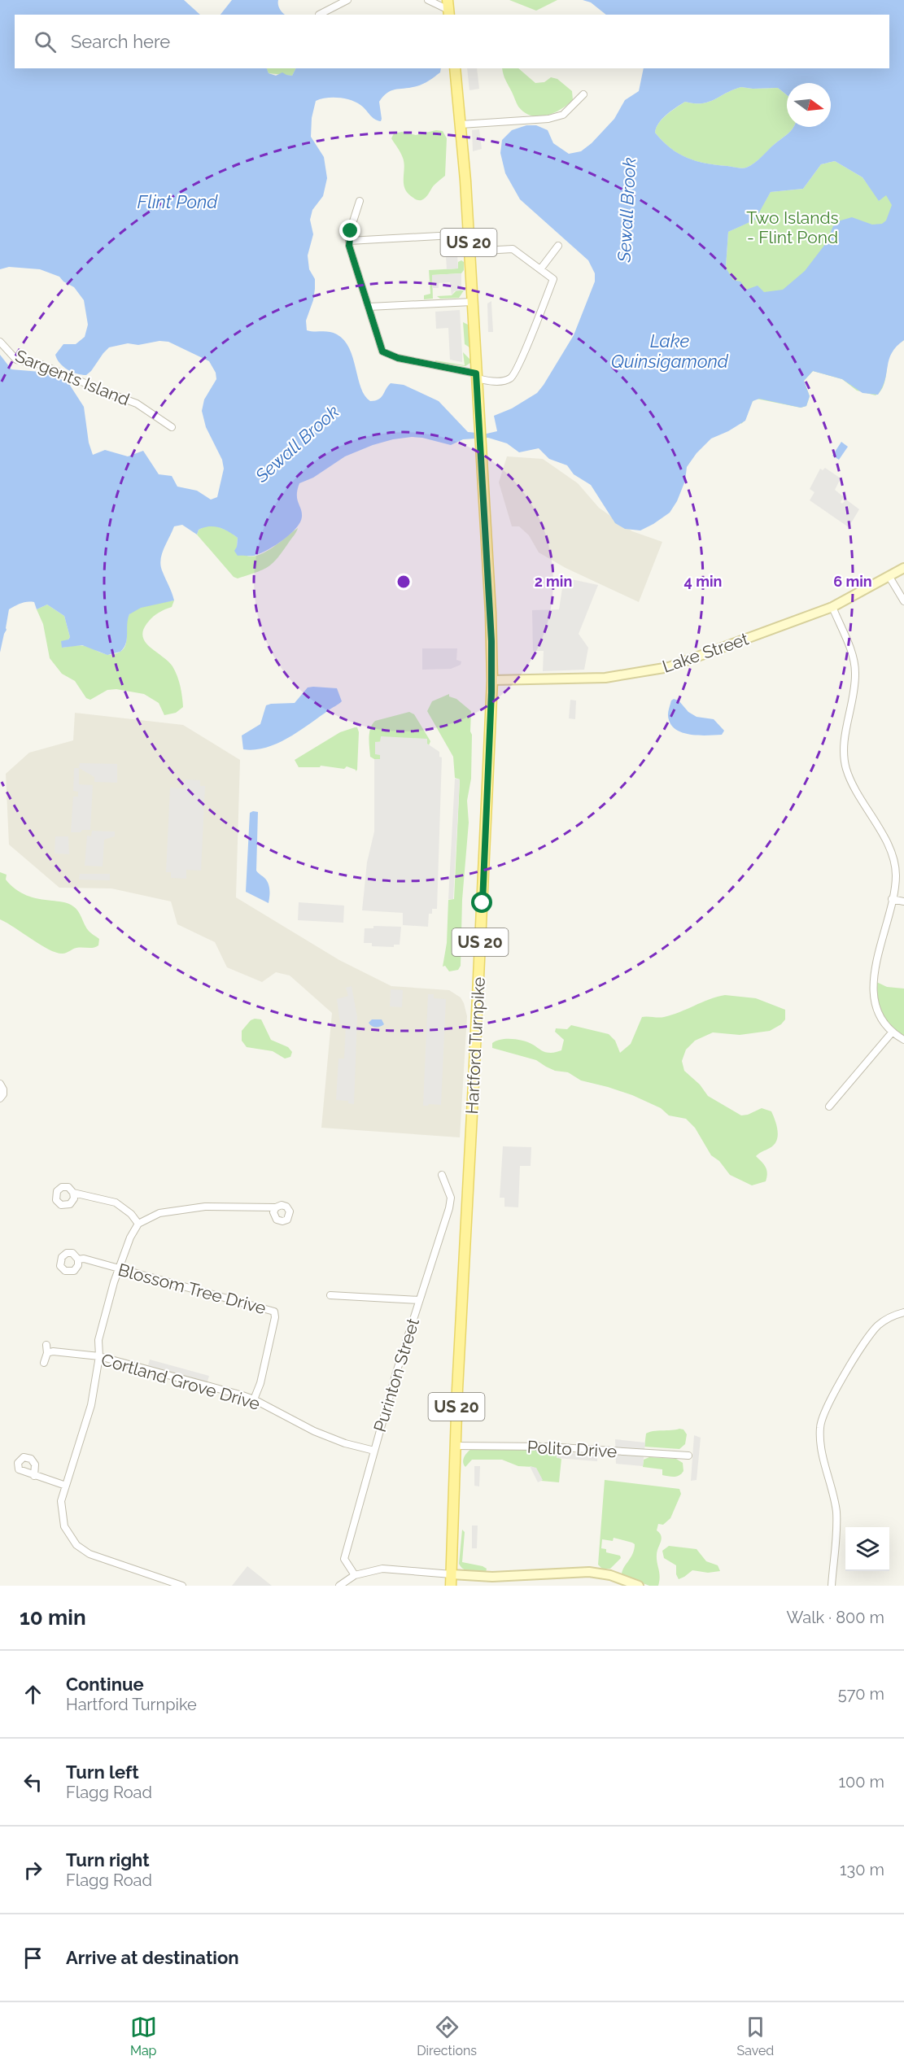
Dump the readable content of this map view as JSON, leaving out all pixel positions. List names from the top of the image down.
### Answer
{
  "streets": {
    "main road": ["US 20", "Lake Street", "Hartford Turnpike"],
    "street": [
      "Sargents Island",
      "Blossom Tree Drive",
      "Purinton Street",
      "Cortland Grove Drive",
      "Polito Drive"
    ]
  },
  "crossings": [
    ["Lake Street", "Hartford Turnpike"],
    ["Hartford Turnpike", "Polito Drive"],
    ["Blossom Tree Drive", "Cortland Grove Drive"],
    ["Purinton Street", "Cortland Grove Drive"]
  ],
  "water": ["Flint Pond", "Sewall Brook", "Lake Quinsigamond"],
  "parks": ["Two Islands - Flint Pond"],
  "north": "right",
  "page": {
    "search": "Search here",
    "heading": ["10 min", "Walk · 800 m"],
    "list": [
      ["Continue", "Hartford Turnpike", "570 m"],
      ["Turn left", "Flagg Road", "100 m"],
      ["Turn right", "Flagg Road", "130 m"],
      "Arrive at destination"
    ],
    "nav": ["Map", "Directions", "Saved"]
  },
  "rings": ["2 min", "4 min", "6 min"]
}
